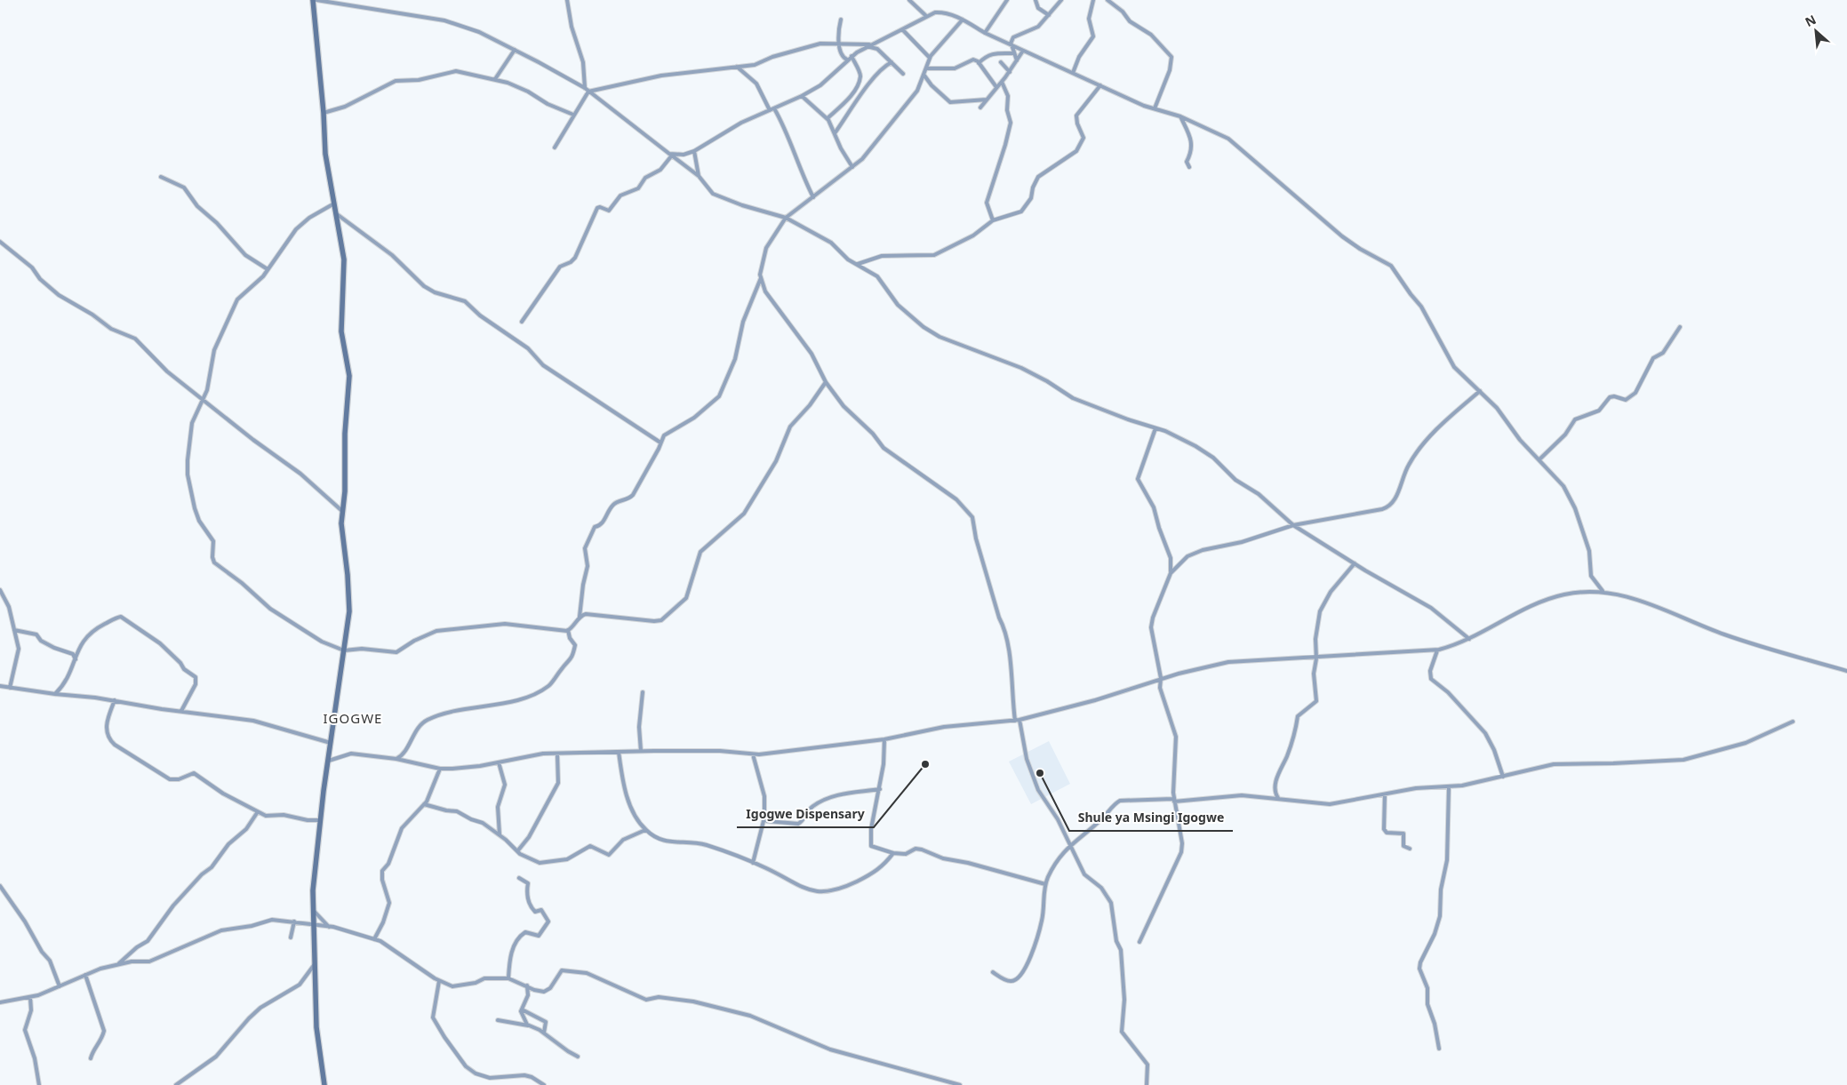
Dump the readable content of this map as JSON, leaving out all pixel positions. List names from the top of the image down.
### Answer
{
  "districts": ["IGOGWE"],
  "places": ["Igogwe Dispensary", "Shule ya Msingi Igogwe"],
  "north": "top left"
}
